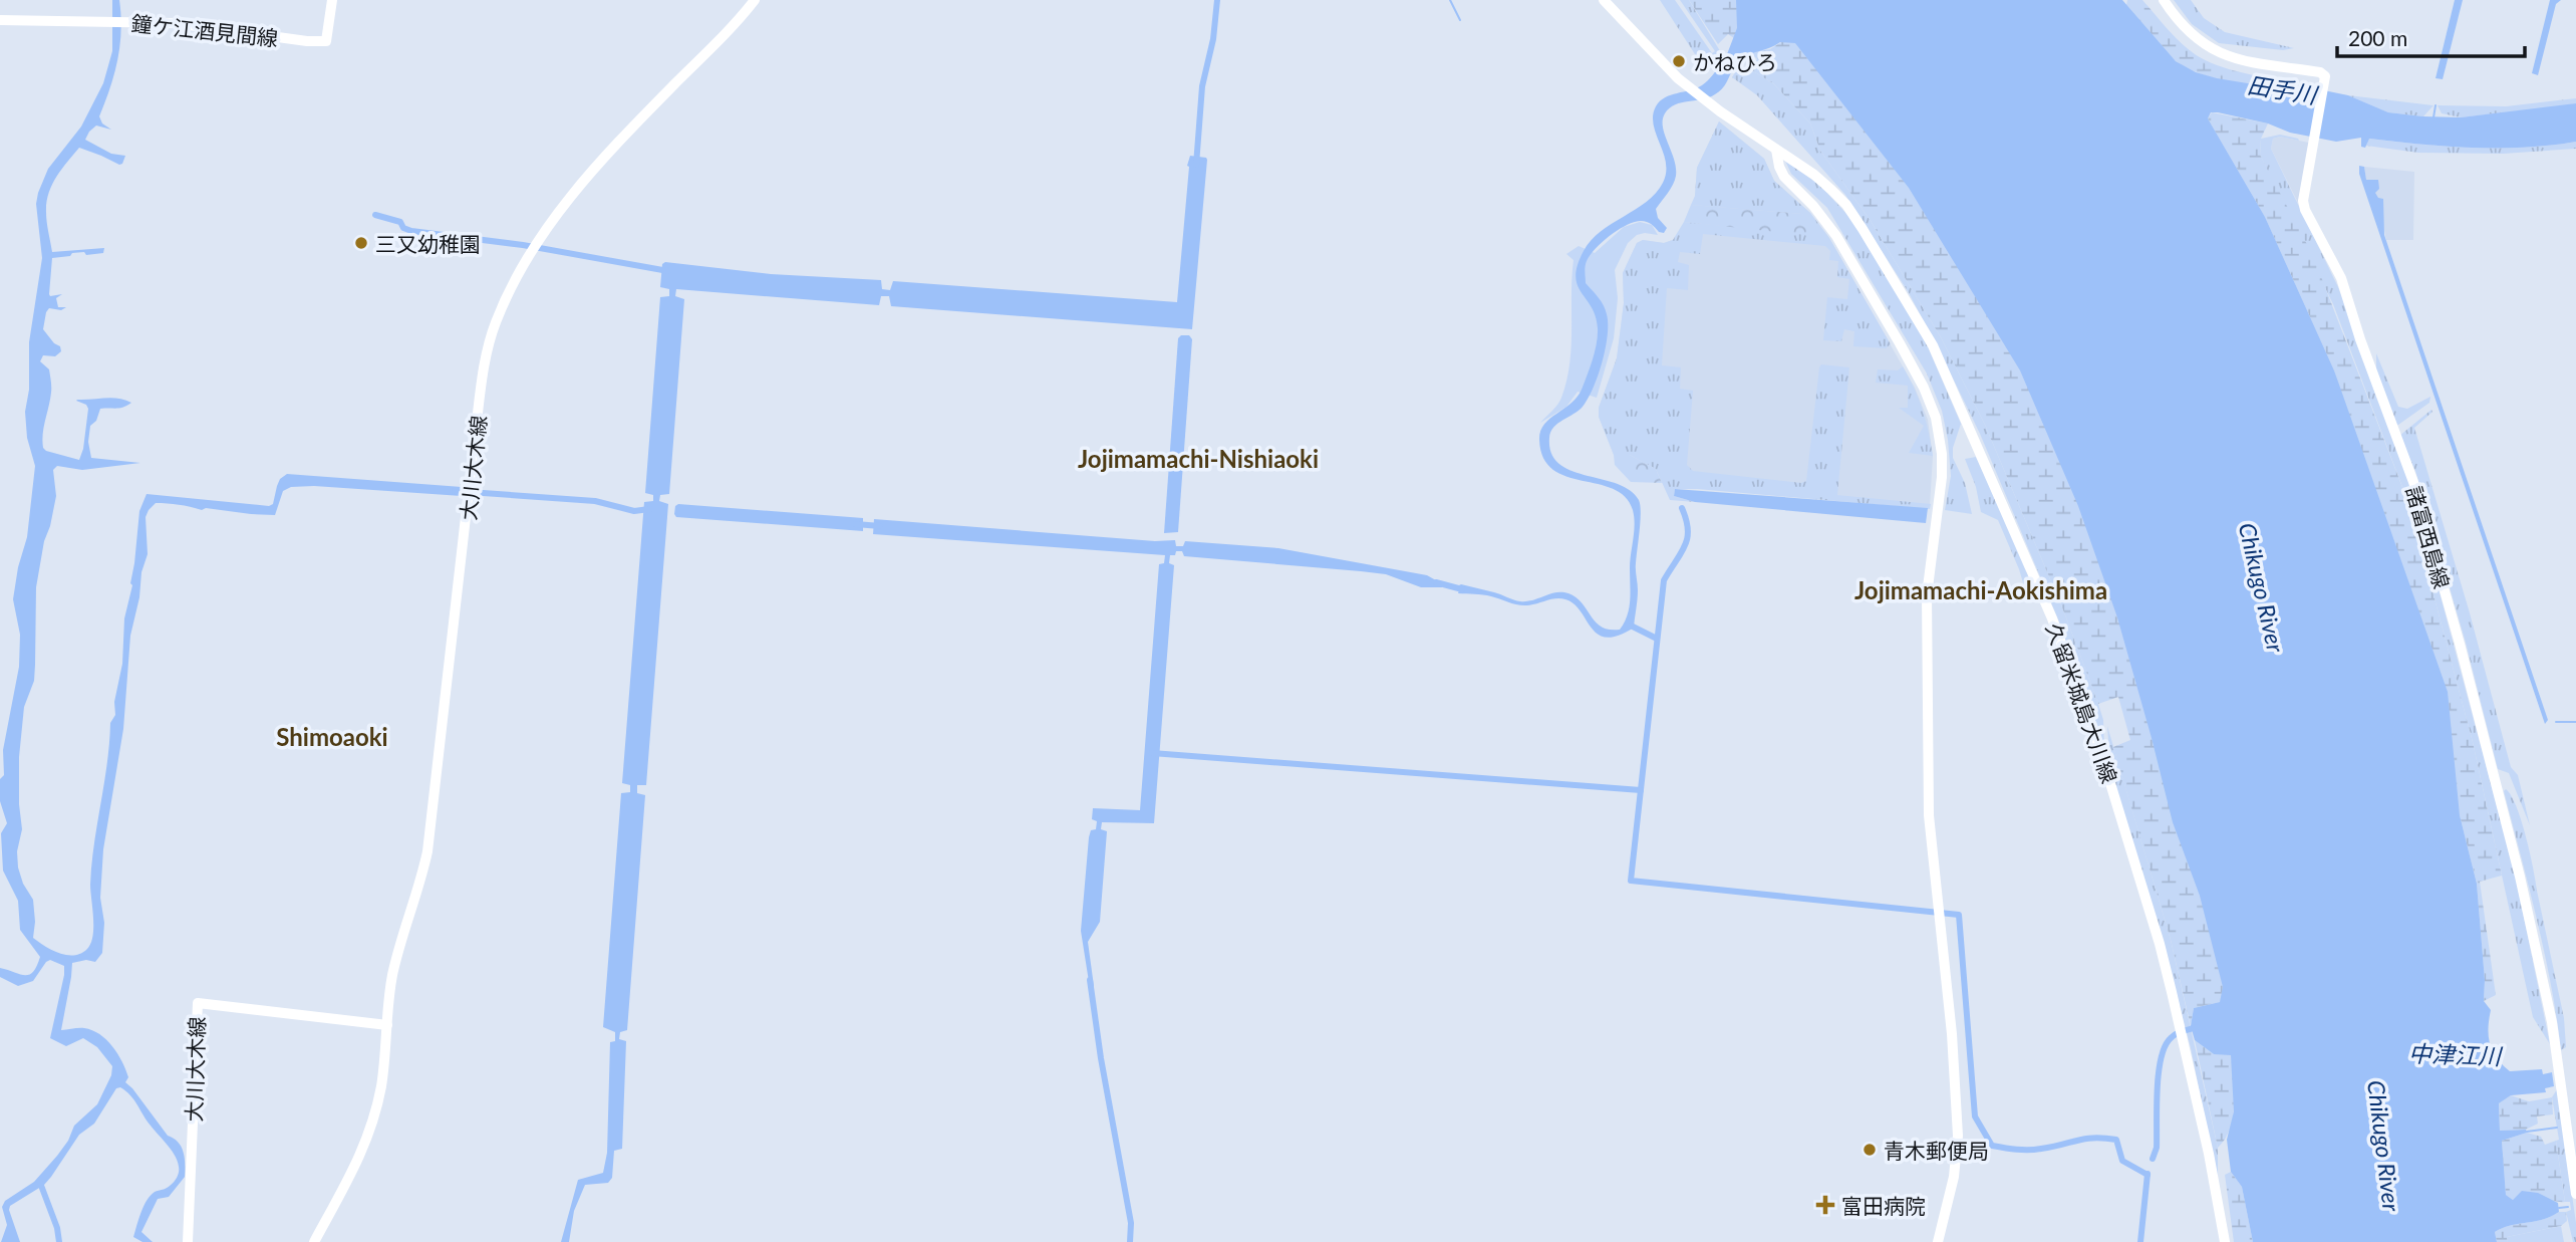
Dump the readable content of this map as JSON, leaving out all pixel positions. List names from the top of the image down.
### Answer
{
  "streets": {
    "main road": [
      "鐘ケ江酒見間線",
      "大川大木線",
      "諸富西島線",
      "久留米城島大川線"
    ]
  },
  "districts": ["Jojimamachi-Nishiaoki", "Jojimamachi-Aokishima", "Shimoaoki"],
  "water": ["田手川", "Chikugo River", "中津江川"],
  "places": {
    "other": ["かねひろ", "三又幼稚園", "青木郵便局"],
    "health": ["富田病院"]
  },
  "scale_bar": "200 m"
}
